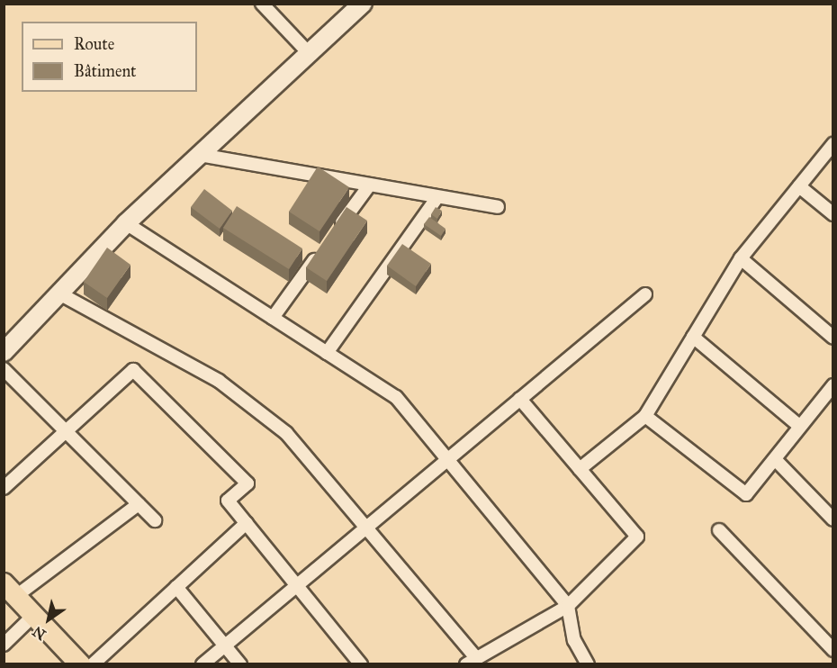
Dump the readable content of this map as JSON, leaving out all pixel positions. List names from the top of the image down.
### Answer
{
  "legend": ["Route", "Bâtiment"],
  "north": "bottom left"
}
